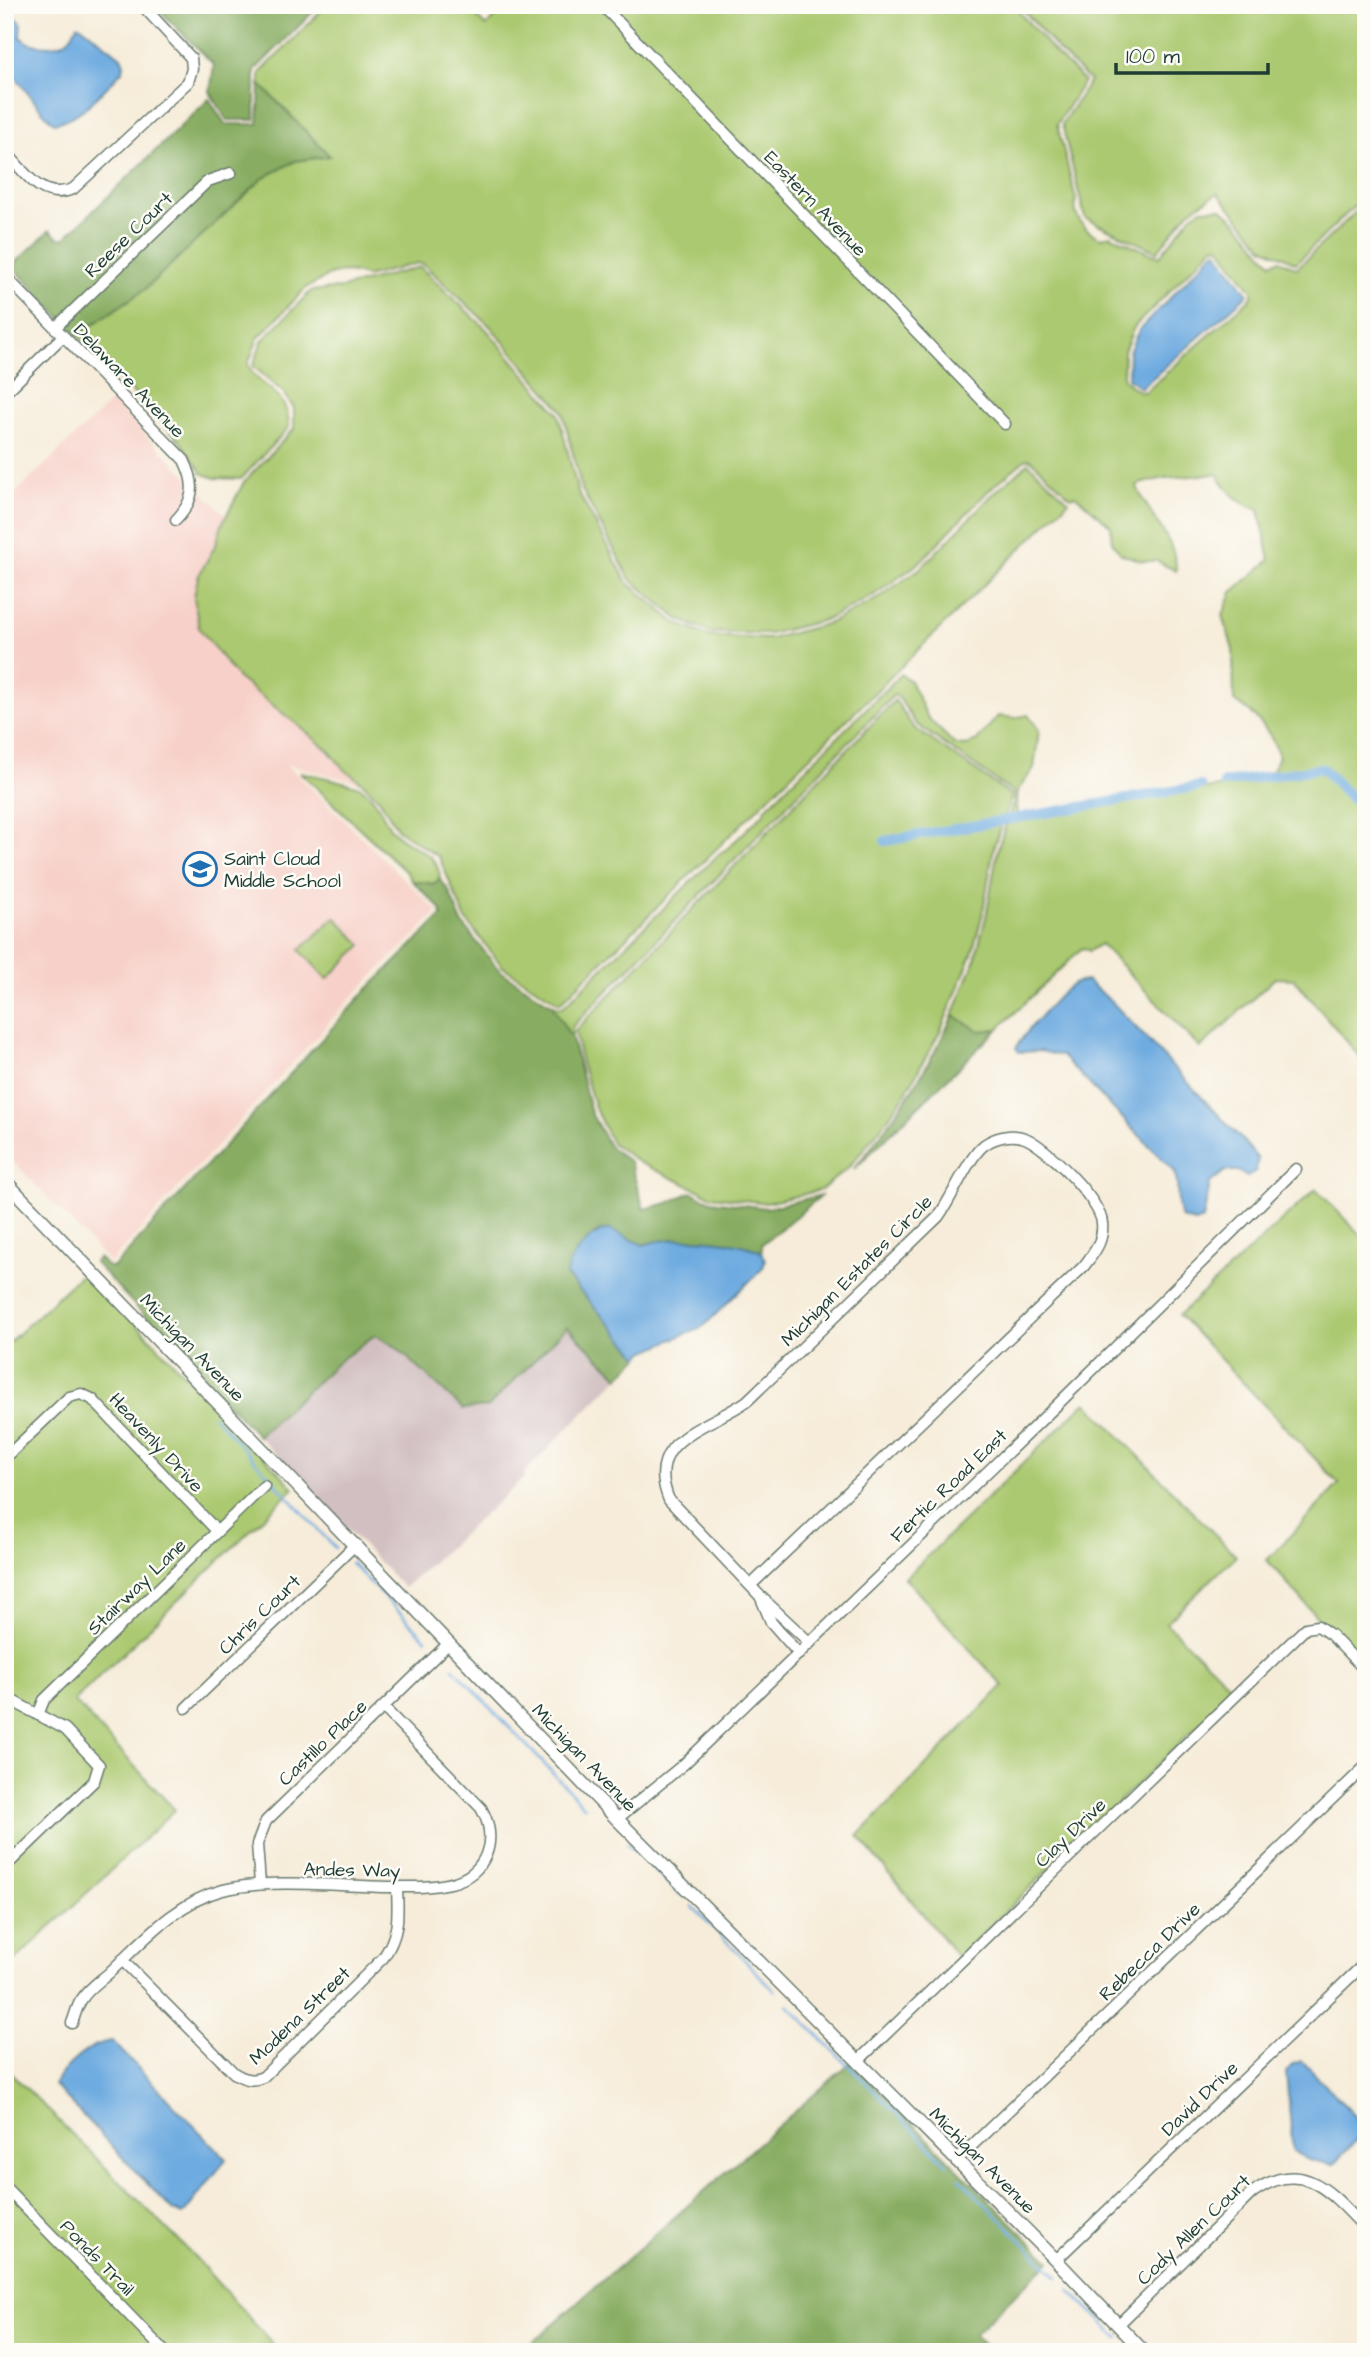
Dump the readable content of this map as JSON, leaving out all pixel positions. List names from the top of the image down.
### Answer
{
  "streets": {
    "street": [
      "Eastern Avenue",
      "Reese Court",
      "Delaware Avenue",
      "Michigan Estates Circle",
      "Michigan Avenue",
      "Heavenly Drive",
      "Fertic Road East",
      "Stairway Lane",
      "Chris Court",
      "Castillo Place",
      "Clay Drive",
      "Andes Way",
      "Rebecca Drive",
      "Modena Street",
      "David Drive",
      "Cody Allen Court",
      "Ponds Trail"
    ]
  },
  "crossings": [
    ["Reese Court", "Delaware Avenue"],
    ["Michigan Estates Circle", "Fertic Road East"],
    ["Michigan Avenue", "Fertic Road East"],
    ["Michigan Avenue", "Chris Court"],
    ["Michigan Avenue", "Castillo Place"],
    ["Michigan Avenue", "Clay Drive"],
    ["Michigan Avenue", "Rebecca Drive"],
    ["Michigan Avenue", "David Drive"],
    ["Michigan Avenue", "Cody Allen Court"],
    ["Heavenly Drive", "Stairway Lane"],
    ["Castillo Place", "Andes Way"],
    ["Andes Way", "Modena Street"]
  ],
  "places": {
    "school or university": ["Saint Cloud Middle School"]
  },
  "scale_bar": "100 m"
}
